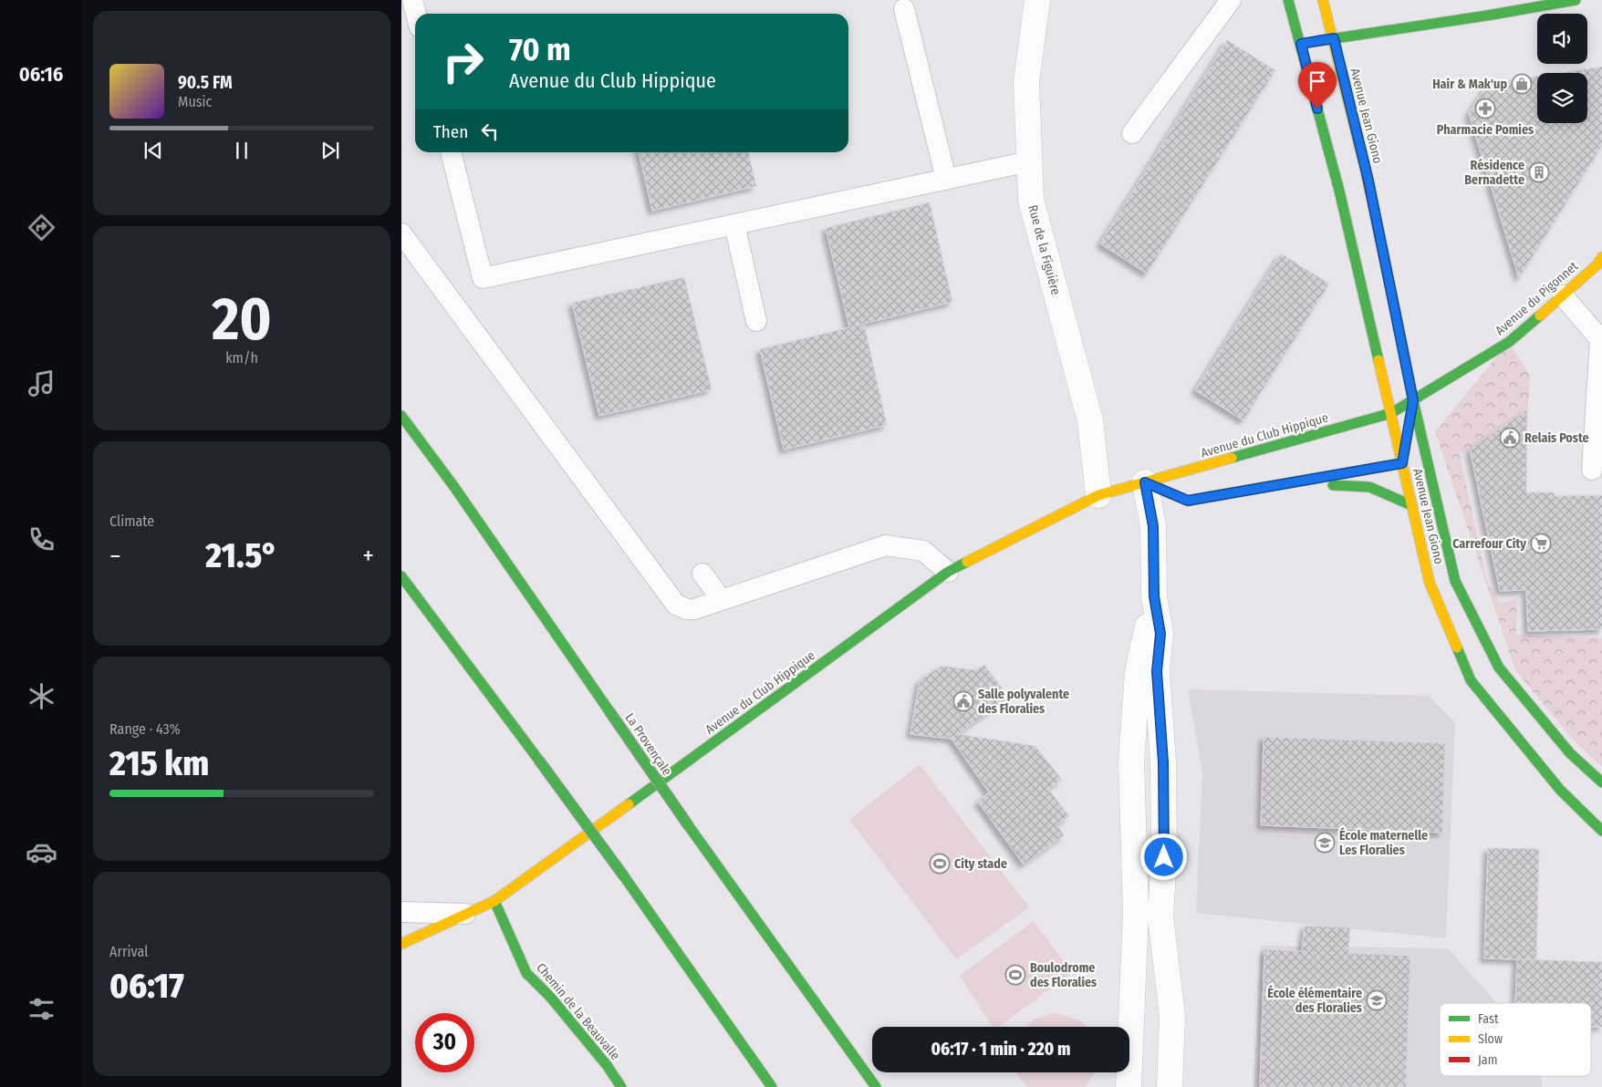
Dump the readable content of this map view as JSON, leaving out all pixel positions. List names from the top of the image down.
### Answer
{
  "streets": {
    "main road": [
      "Avenue Jean Giono",
      "Avenue du Pigonnet",
      "Avenue du Club Hippique",
      "La Provençale",
      "Chemin de la Beauvalle"
    ],
    "street": ["Rue de la Figuière"]
  },
  "crossings": [
    ["Avenue Jean Giono", "Avenue du Pigonnet"],
    ["Avenue Jean Giono", "Avenue du Club Hippique"],
    ["Rue de la Figuière", "Avenue du Club Hippique"],
    ["Avenue du Pigonnet", "Avenue du Club Hippique"],
    ["Avenue du Club Hippique", "Chemin de la Beauvalle"]
  ],
  "places": {
    "shop": ["Hair & Mak'up"],
    "pharmacy": ["Pharmacie Pomies"],
    "building": ["Résidence Bernadette"],
    "public building": ["Relais Poste", "Salle polyvalente des Floralies"],
    "supermarket": ["Carrefour City"],
    "school or university": ["École maternelle Les Floralies", "École élémentaire des Floralies"],
    "sports": ["City stade", "Boulodrome des Floralies"]
  },
  "legend": ["Fast", "Slow", "Jam"],
  "page": {
    "tabs": "06:16",
    "turn": ["70 m", "Avenue du Club Hippique"],
    "song": ["90.5 FM", "Music"],
    "then": "Then",
    "tile": [
      ["20", "km/h"],
      "Climate",
      ["Range · 43%", "215 km"],
      ["Arrival", "06:17"]
    ],
    "heat": ["−", "21.5°", "+"],
    "limit": "30",
    "trip": "06:17 · 1 min · 220 m"
  }
}
